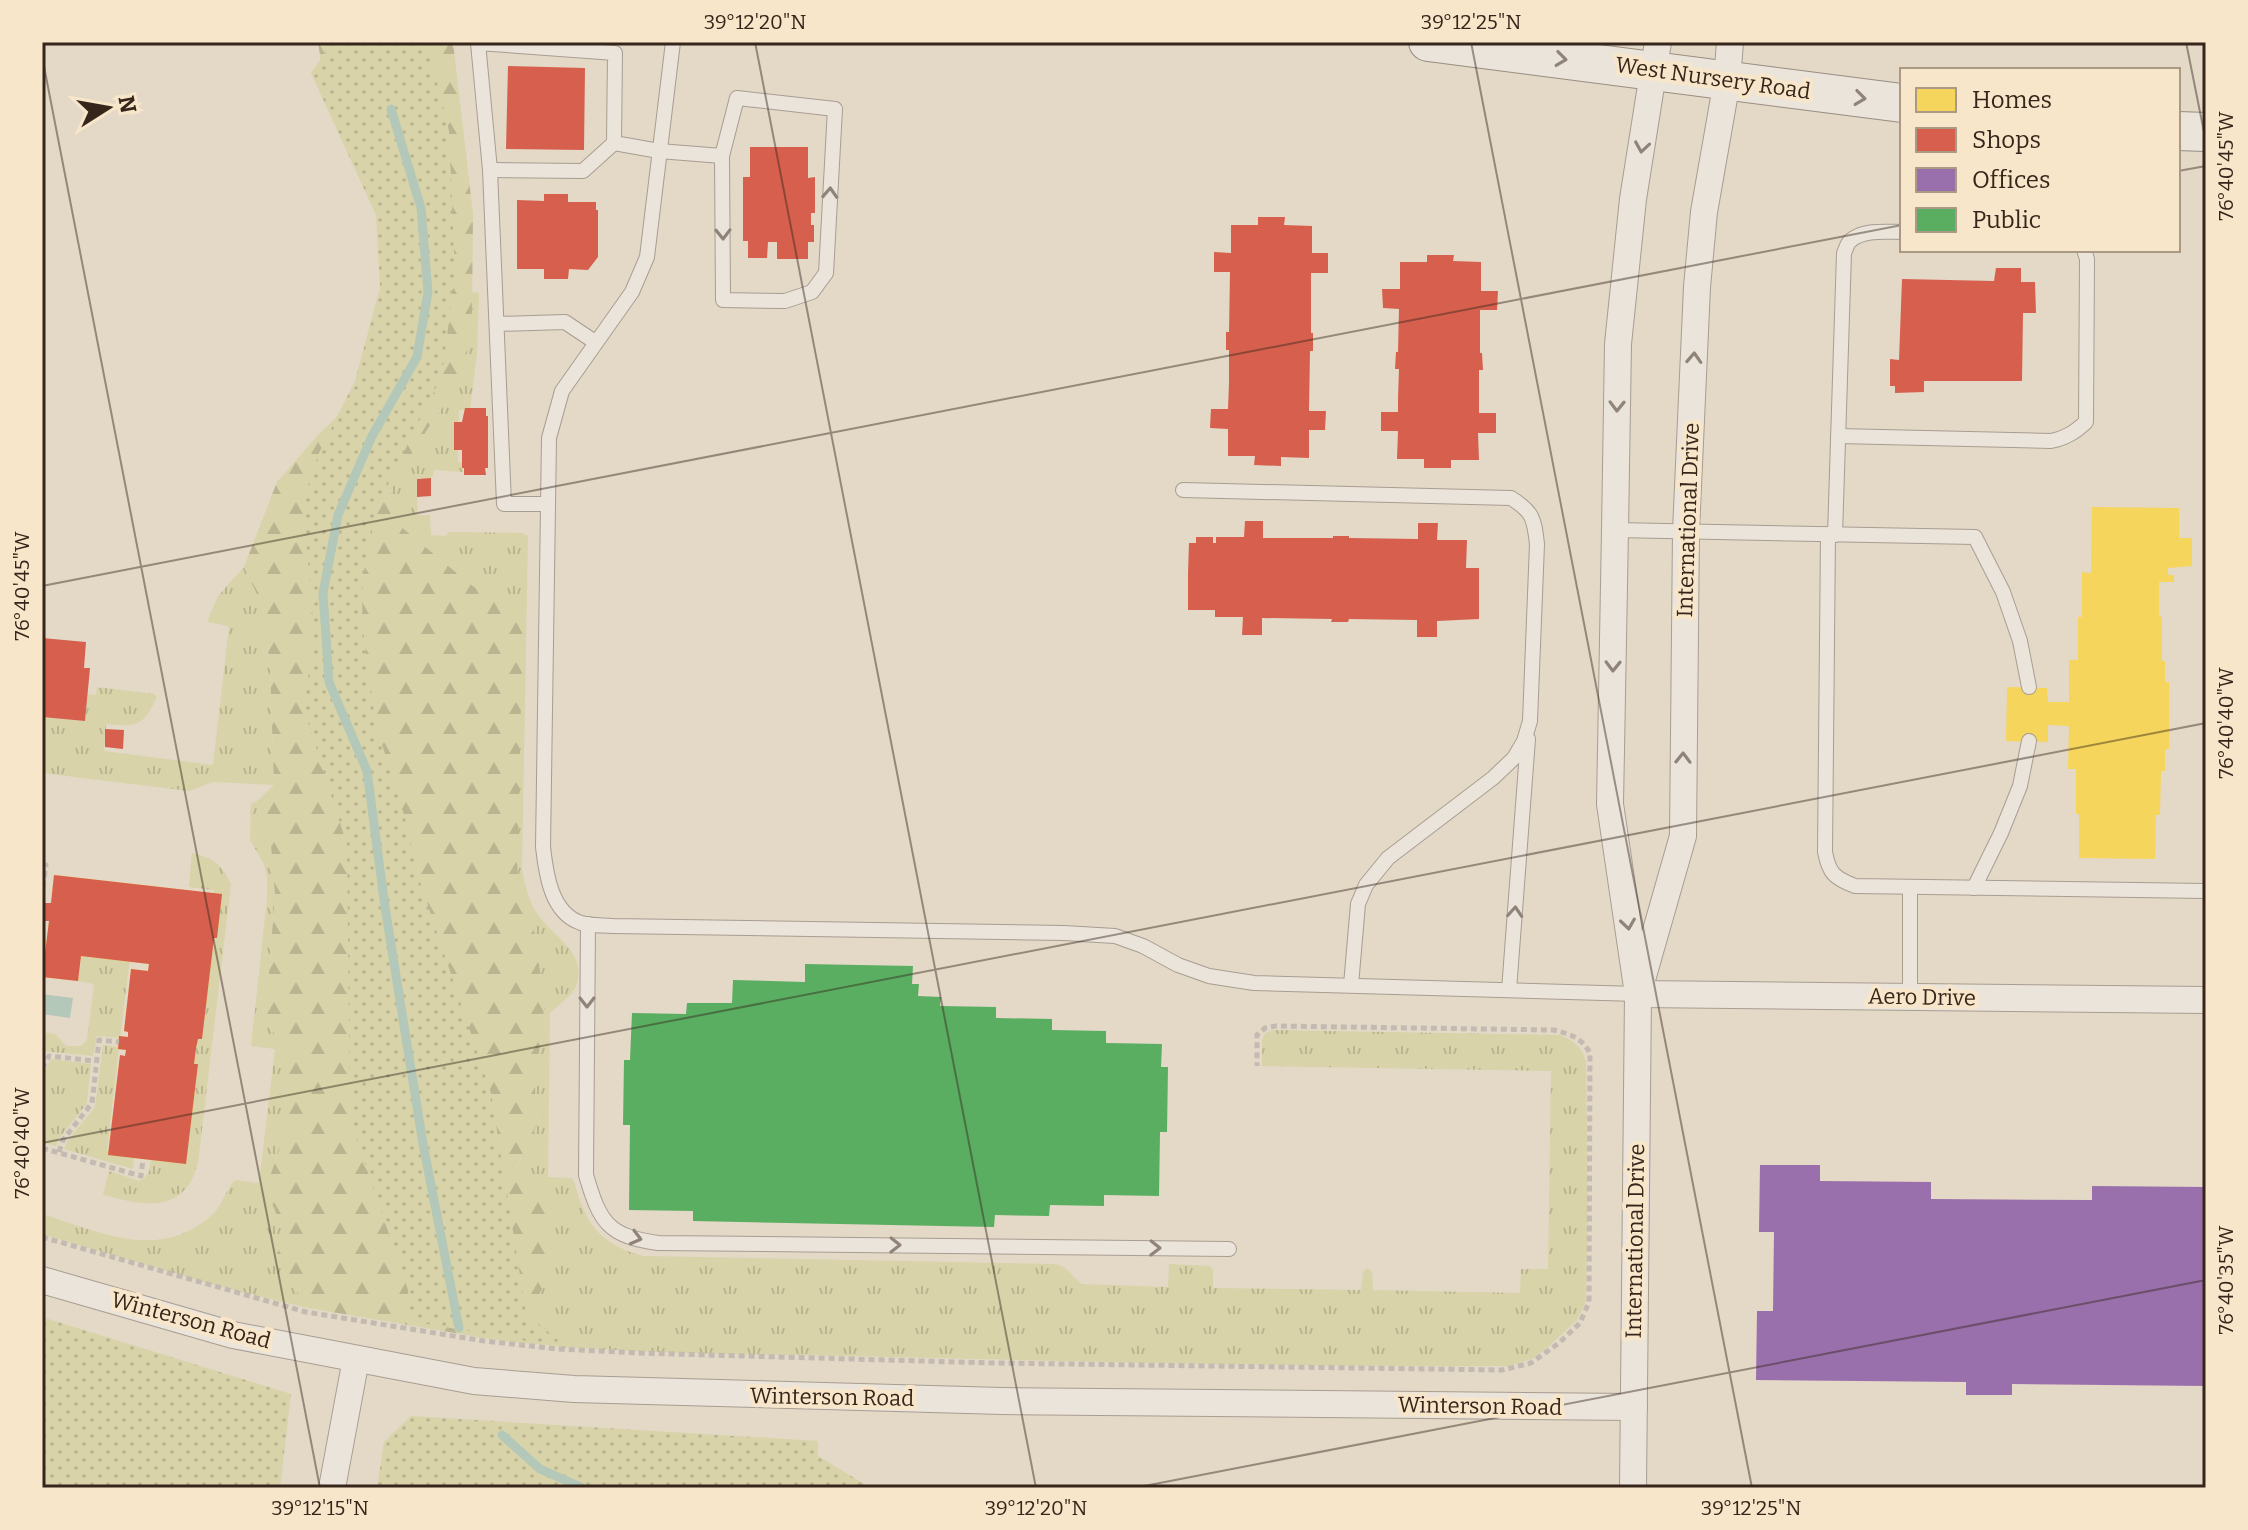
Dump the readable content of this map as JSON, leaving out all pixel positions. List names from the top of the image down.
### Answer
{
  "streets": {
    "main road": ["West Nursery Road"],
    "street": ["International Drive", "Aero Drive", "Winterson Road"]
  },
  "crossings": [
    ["West Nursery Road", "International Drive"],
    ["International Drive", "Aero Drive"],
    ["International Drive", "Winterson Road"]
  ],
  "one_way": ["West Nursery Road"],
  "legend": [
    "Homes",
    "Shops",
    "Offices",
    "Public"
  ],
  "north": "right",
  "coordinates": [
    "39°12'20\"N",
    "39°12'25\"N",
    "76°40'45\"W",
    "76°40'40\"W",
    "76°40'35\"W",
    "39°12'15\"N"
  ]
}
